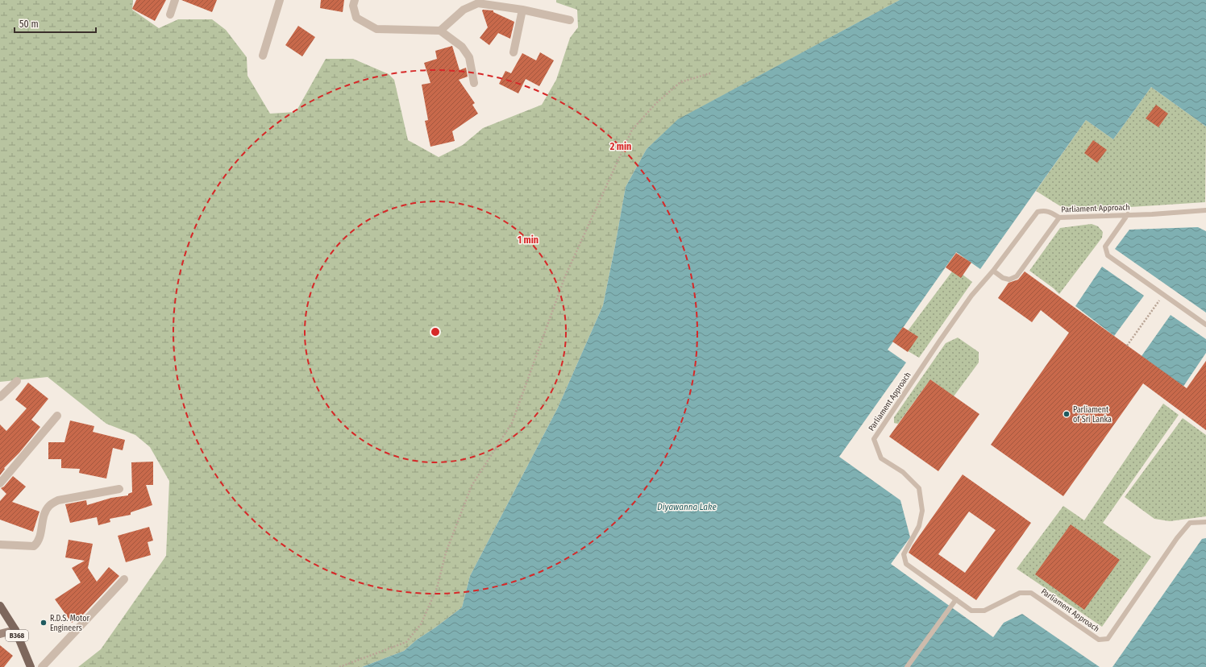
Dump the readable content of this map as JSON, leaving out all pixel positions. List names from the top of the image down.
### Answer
{
  "streets": {
    "main road": ["B368"],
    "lane": ["Parliament Approach"]
  },
  "water": ["Diyawanna Lake"],
  "places": ["Parliament of Sri Lanka", "R.D.S. Motor Engineers"],
  "scale_bar": "50 m",
  "rings": ["2 min", "1 min"]
}
